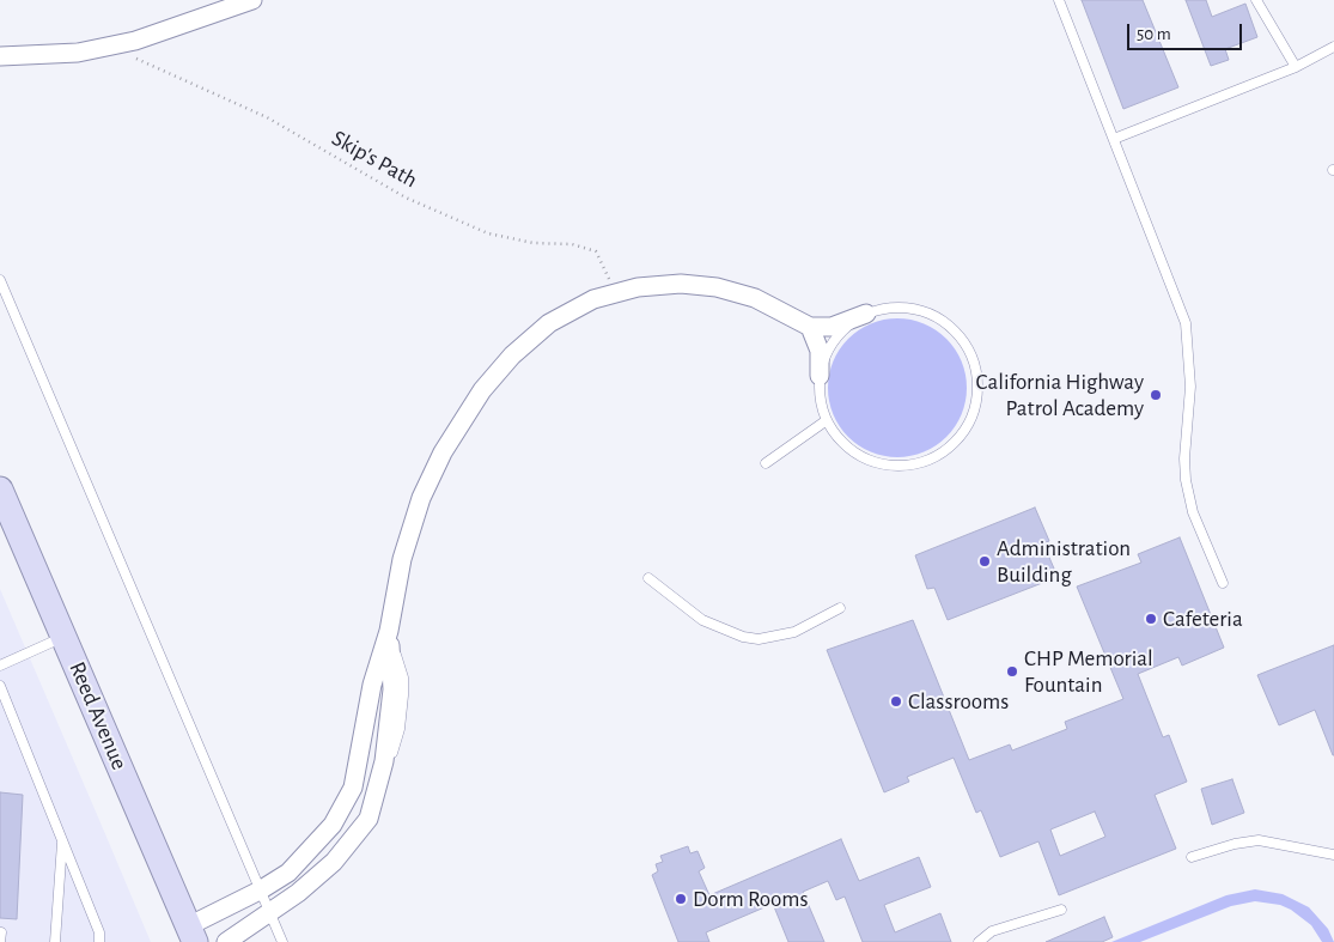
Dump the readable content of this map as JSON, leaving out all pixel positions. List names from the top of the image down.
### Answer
{
  "streets": {
    "street": ["Reed Avenue"],
    "path": ["Skip's Path"]
  },
  "places": [
    "California Highway Patrol Academy",
    "Administration Building",
    "Cafeteria",
    "CHP Memorial Fountain",
    "Classrooms",
    "Dorm Rooms"
  ],
  "scale_bar": "50 m"
}
